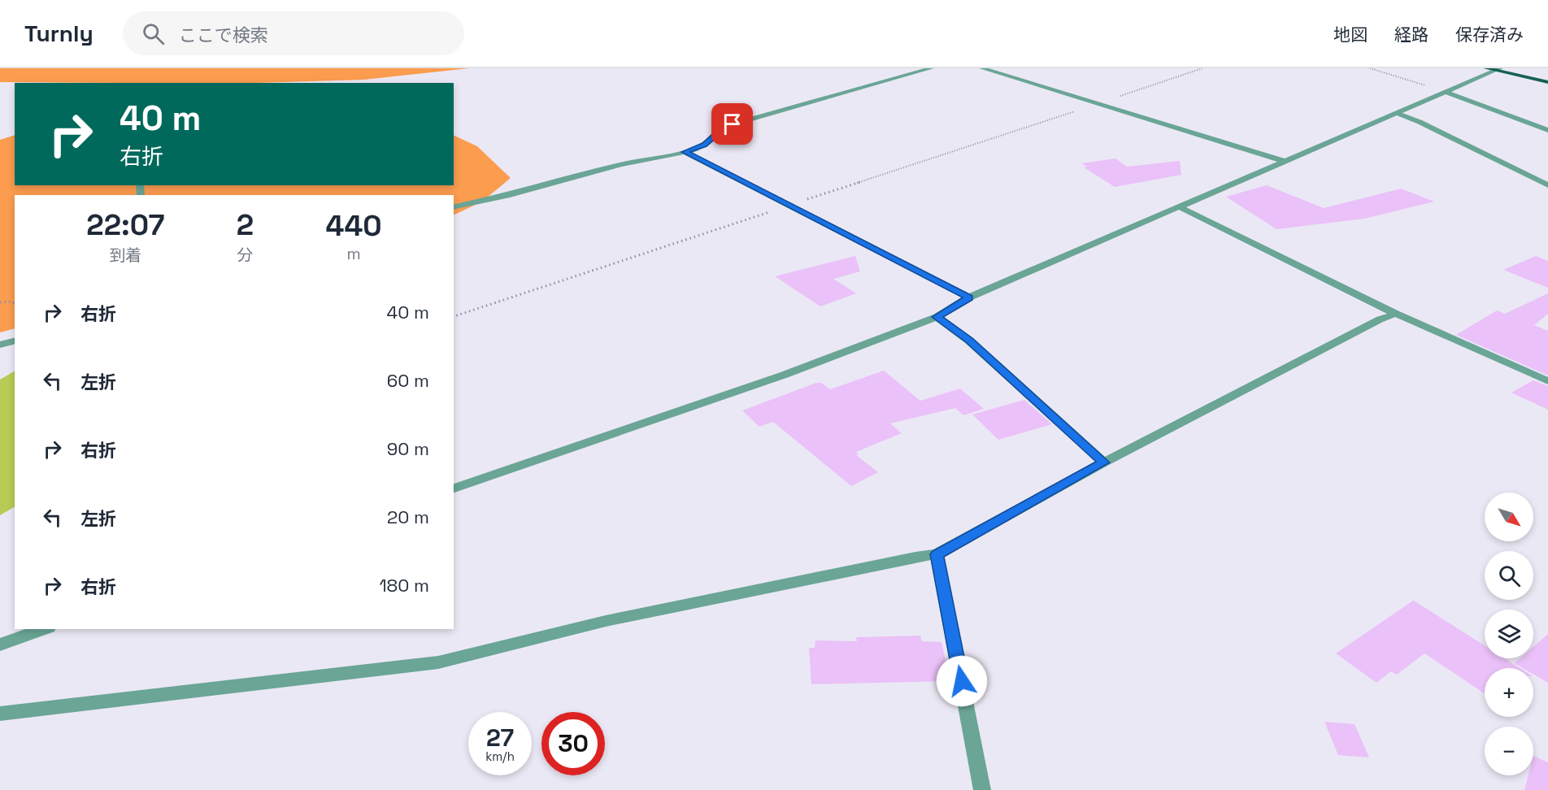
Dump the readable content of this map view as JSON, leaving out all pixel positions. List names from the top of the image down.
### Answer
{
  "north": "bottom right",
  "page": {
    "header": "Turnly",
    "search": "ここで検索",
    "nav": ["地図", "経路", "保存済み"],
    "turn": ["40 m", "右折"],
    "eta": [
      "22:07",
      "到着",
      "2",
      "分",
      "440",
      "m"
    ],
    "list": [
      {
        "name": "右折",
        "value": "40 m"
      },
      {
        "name": "左折",
        "value": "60 m"
      },
      {
        "name": "右折",
        "value": "90 m"
      },
      {
        "name": "左折",
        "value": "20 m"
      },
      {
        "name": "右折",
        "value": "180 m"
      }
    ],
    "map_buttons": ["+", "−"],
    "speed": "27 km/h",
    "limit": "30"
  }
}
